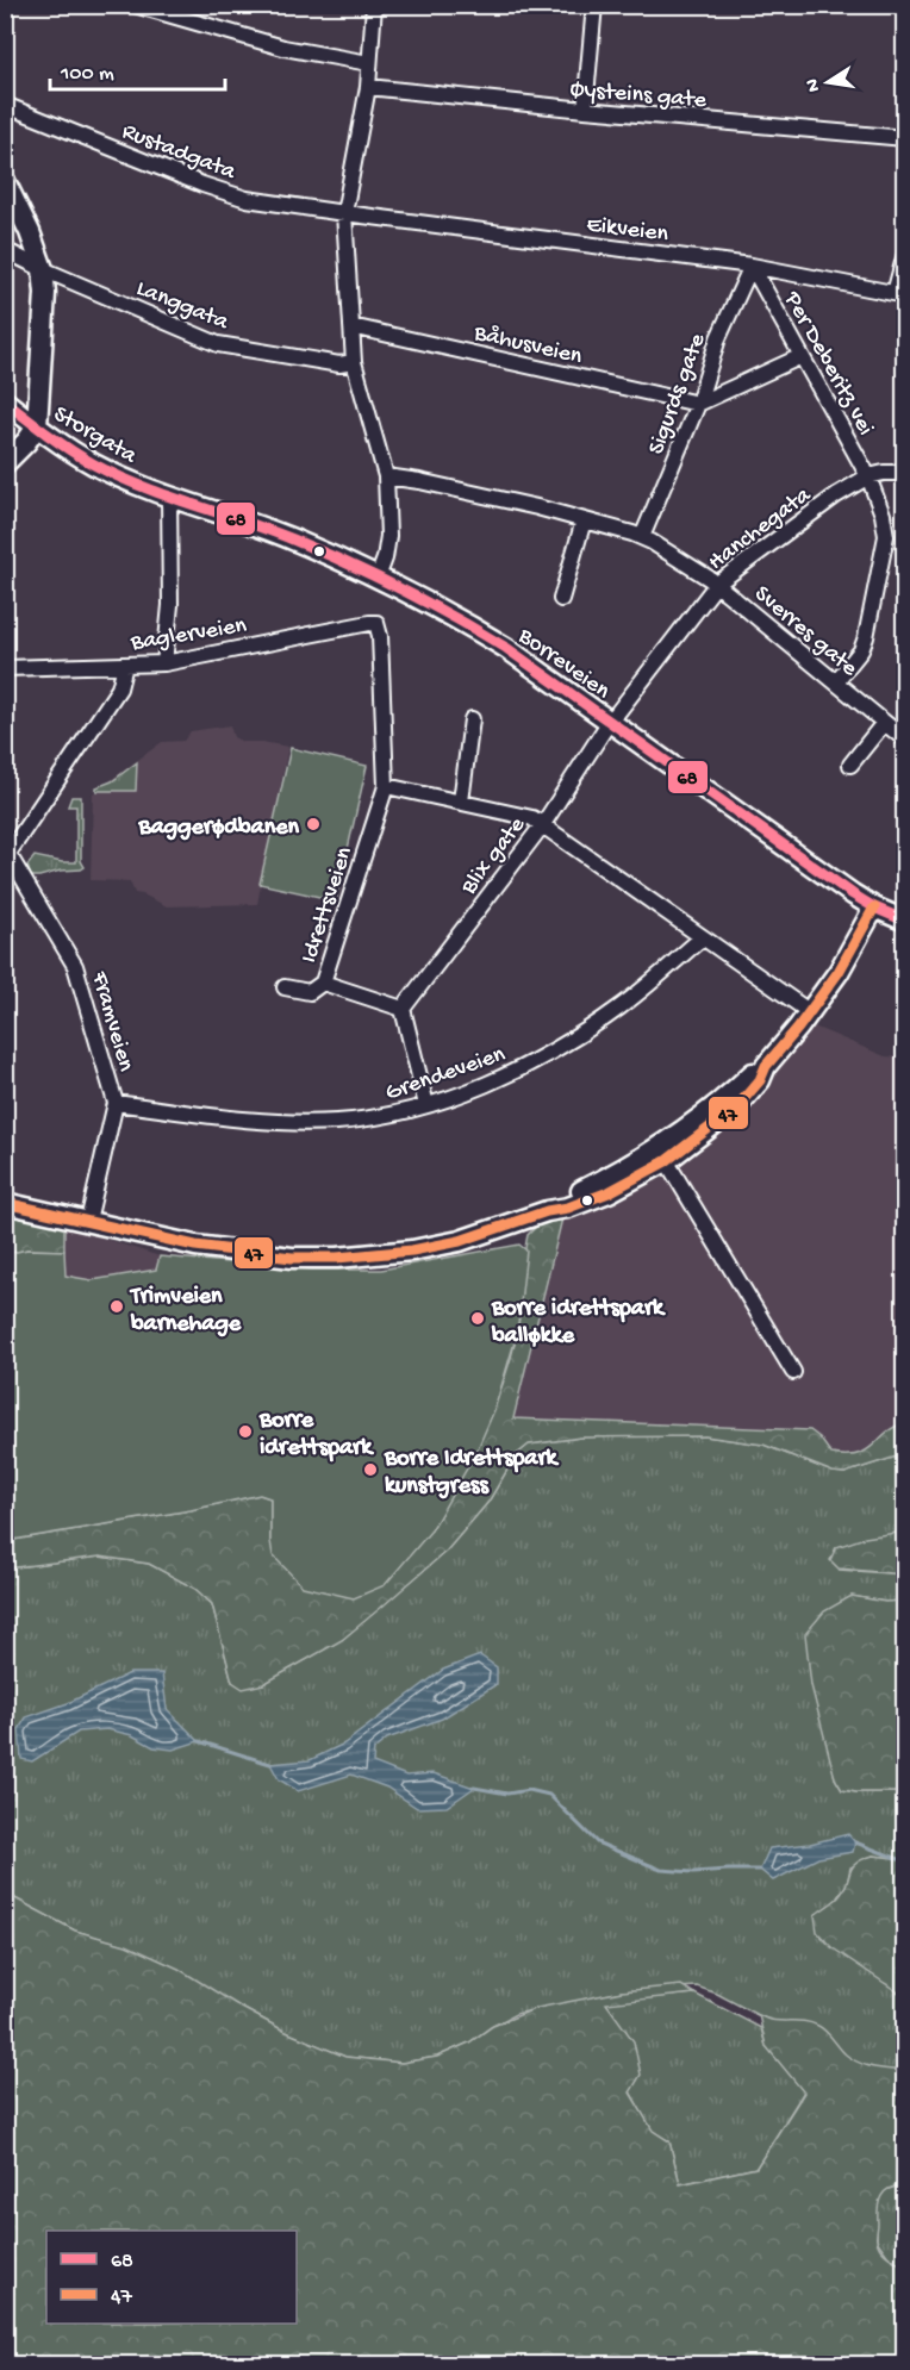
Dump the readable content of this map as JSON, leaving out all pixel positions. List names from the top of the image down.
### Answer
{
  "streets": {
    "main road": ["Storgata", "Borreveien"],
    "street": [
      "Øysteins gate",
      "Rustadgata",
      "Eikveien",
      "Langgata",
      "Båhusveien",
      "Per Deberitz vei",
      "Sigurds gate",
      "Hanchegata",
      "Sverres gate",
      "Baglerveien",
      "Blix gate",
      "Idrettsveien",
      "Framveien",
      "Grendeveien"
    ]
  },
  "crossings": [
    ["Rustadgata", "Eikveien"],
    ["Eikveien", "Per Deberitz vei"],
    ["Eikveien", "Sigurds gate"],
    ["Båhusveien", "Sigurds gate"],
    ["Per Deberitz vei", "Sigurds gate"],
    ["Per Deberitz vei", "Hanchegata"],
    ["Per Deberitz vei", "Sverres gate"],
    ["Sigurds gate", "Sverres gate"],
    ["Storgata", "Borreveien"],
    ["Hanchegata", "Sverres gate"],
    ["Hanchegata", "Borreveien"],
    ["Hanchegata", "Blix gate"],
    ["Baglerveien", "Idrettsveien"],
    ["Borreveien", "Blix gate"],
    ["Blix gate", "Idrettsveien"],
    ["Framveien", "Grendeveien"]
  ],
  "places": [
    "Baggerødbanen",
    "Trimveien barnehage",
    "Borre idrettspark balløkke",
    "Borre idrettspark",
    "Borre Idrettspark kunstgress"
  ],
  "lines": ["transit line 68", "transit line 47"],
  "legend": ["68", "47"],
  "scale_bar": "100 m",
  "north": "left"
}
